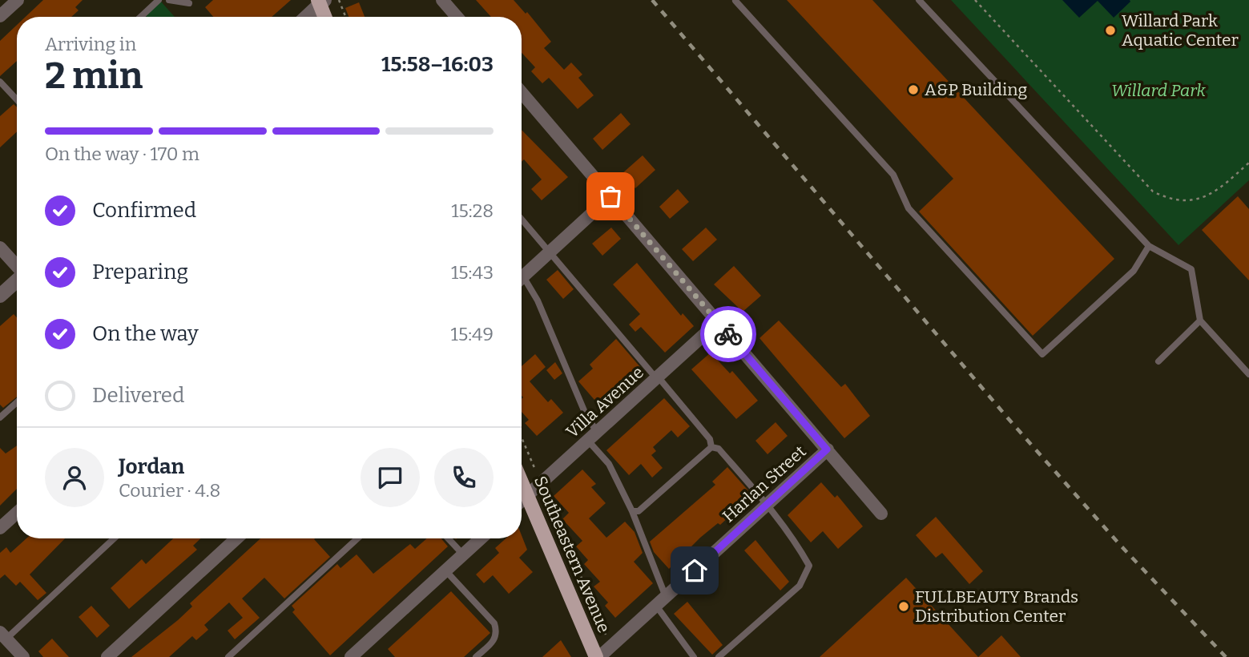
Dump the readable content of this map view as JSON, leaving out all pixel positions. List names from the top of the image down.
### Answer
{
  "streets": {
    "main road": ["Southeastern Avenue"],
    "street": ["Villa Avenue", "Harlan Street"]
  },
  "crossings": [
    ["Villa Avenue", "Southeastern Avenue"],
    ["Harlan Street", "Southeastern Avenue"]
  ],
  "parks": ["Willard Park"],
  "places": ["Willard Park Aquatic Center", "A&P Building", "FULLBEAUTY Brands Distribution Center"],
  "page": {
    "heading": ["2 min", "Arriving in", "15:58–16:03"],
    "panel": ["Jordan", "Courier · 4.8"],
    "bar": "On the way · 170 m",
    "list": [
      ["Confirmed", "15:28"],
      ["Preparing", "15:43"],
      ["On the way", "15:49"],
      "Delivered"
    ]
  }
}
